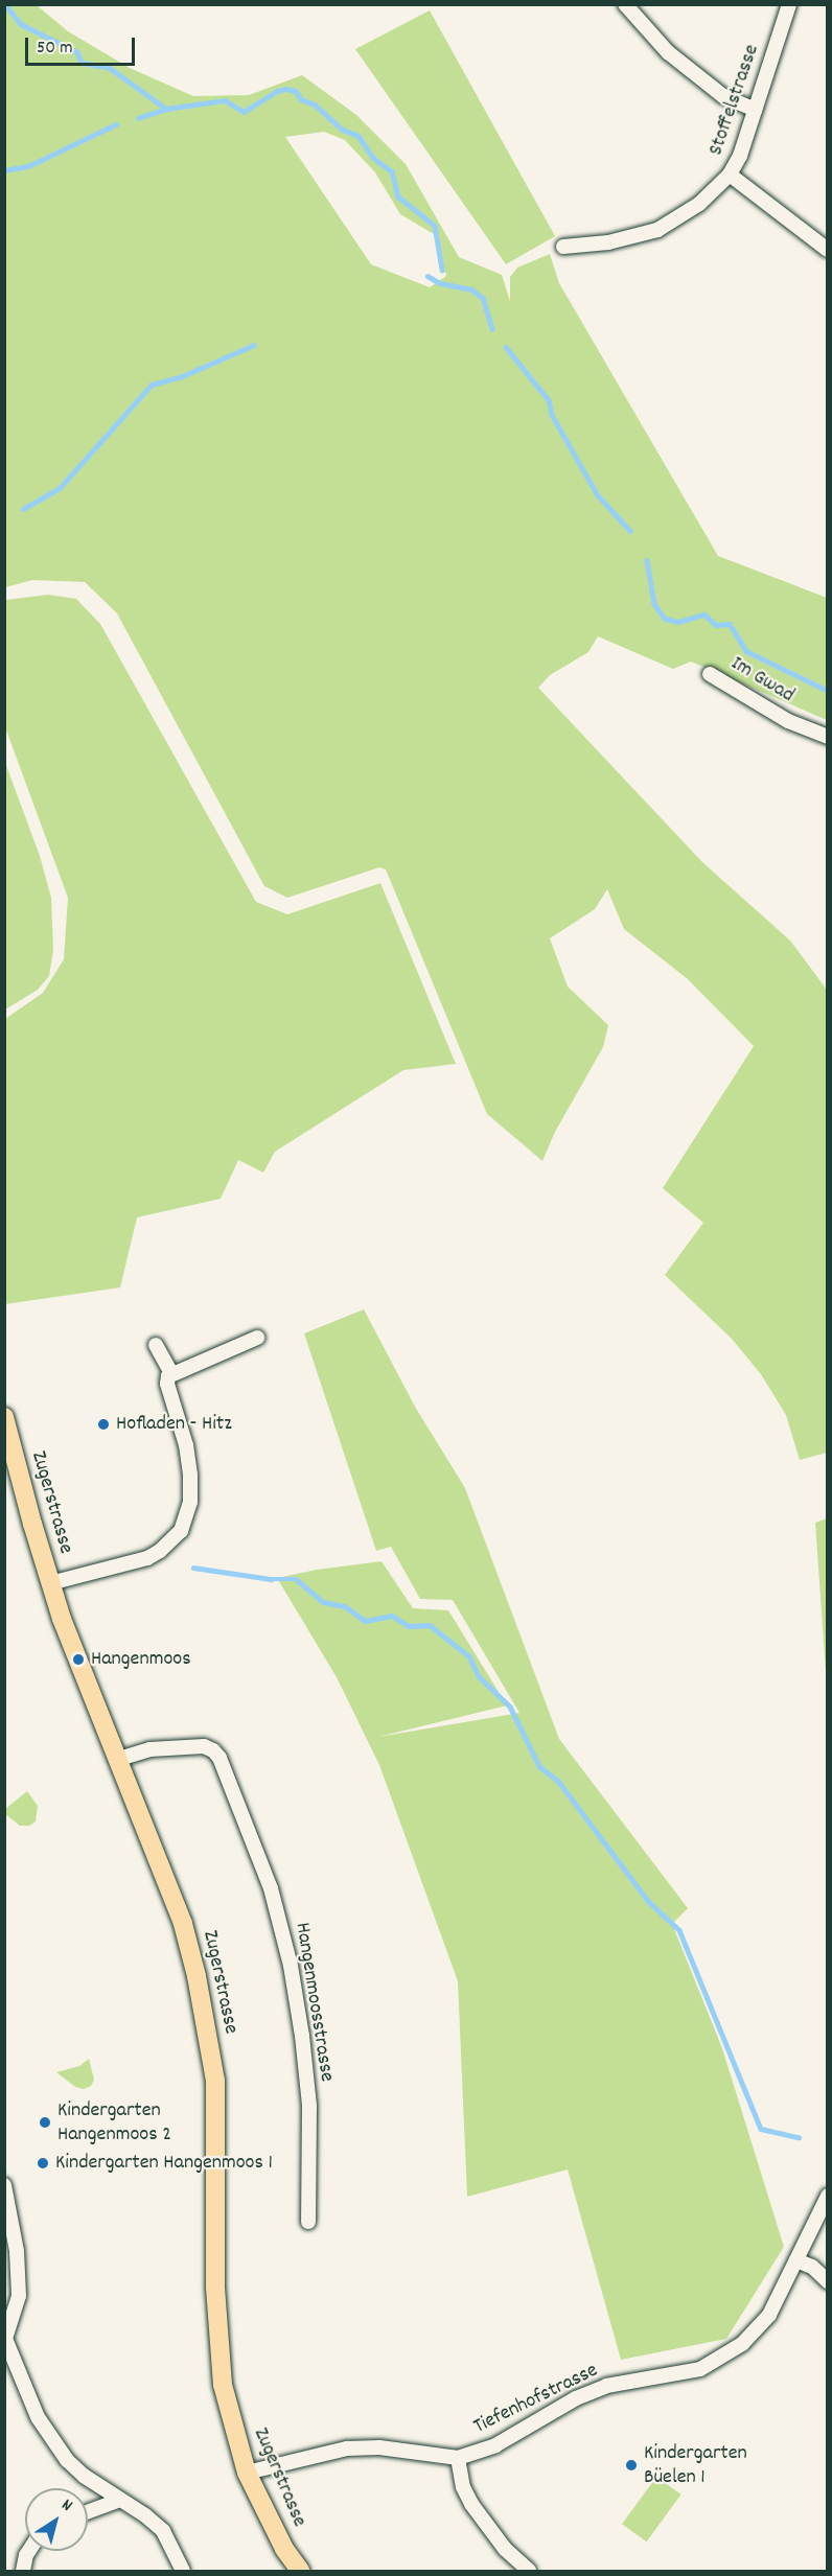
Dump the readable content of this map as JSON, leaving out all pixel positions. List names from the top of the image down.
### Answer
{
  "streets": {
    "main road": ["Zugerstrasse"],
    "street": [
      "Stoffelstrasse",
      "Im Gwad",
      "Hangenmoosstrasse",
      "Tiefenhofstrasse"
    ]
  },
  "crossings": [
    ["Zugerstrasse", "Hangenmoosstrasse"],
    ["Zugerstrasse", "Tiefenhofstrasse"]
  ],
  "places": [
    "Hofladen - Hitz",
    "Hangenmoos",
    "Kindergarten Hangenmoos 2",
    "Kindergarten Hangenmoos 1",
    "Kindergarten Büelen 1"
  ],
  "scale_bar": "50 m",
  "north": "top right"
}
